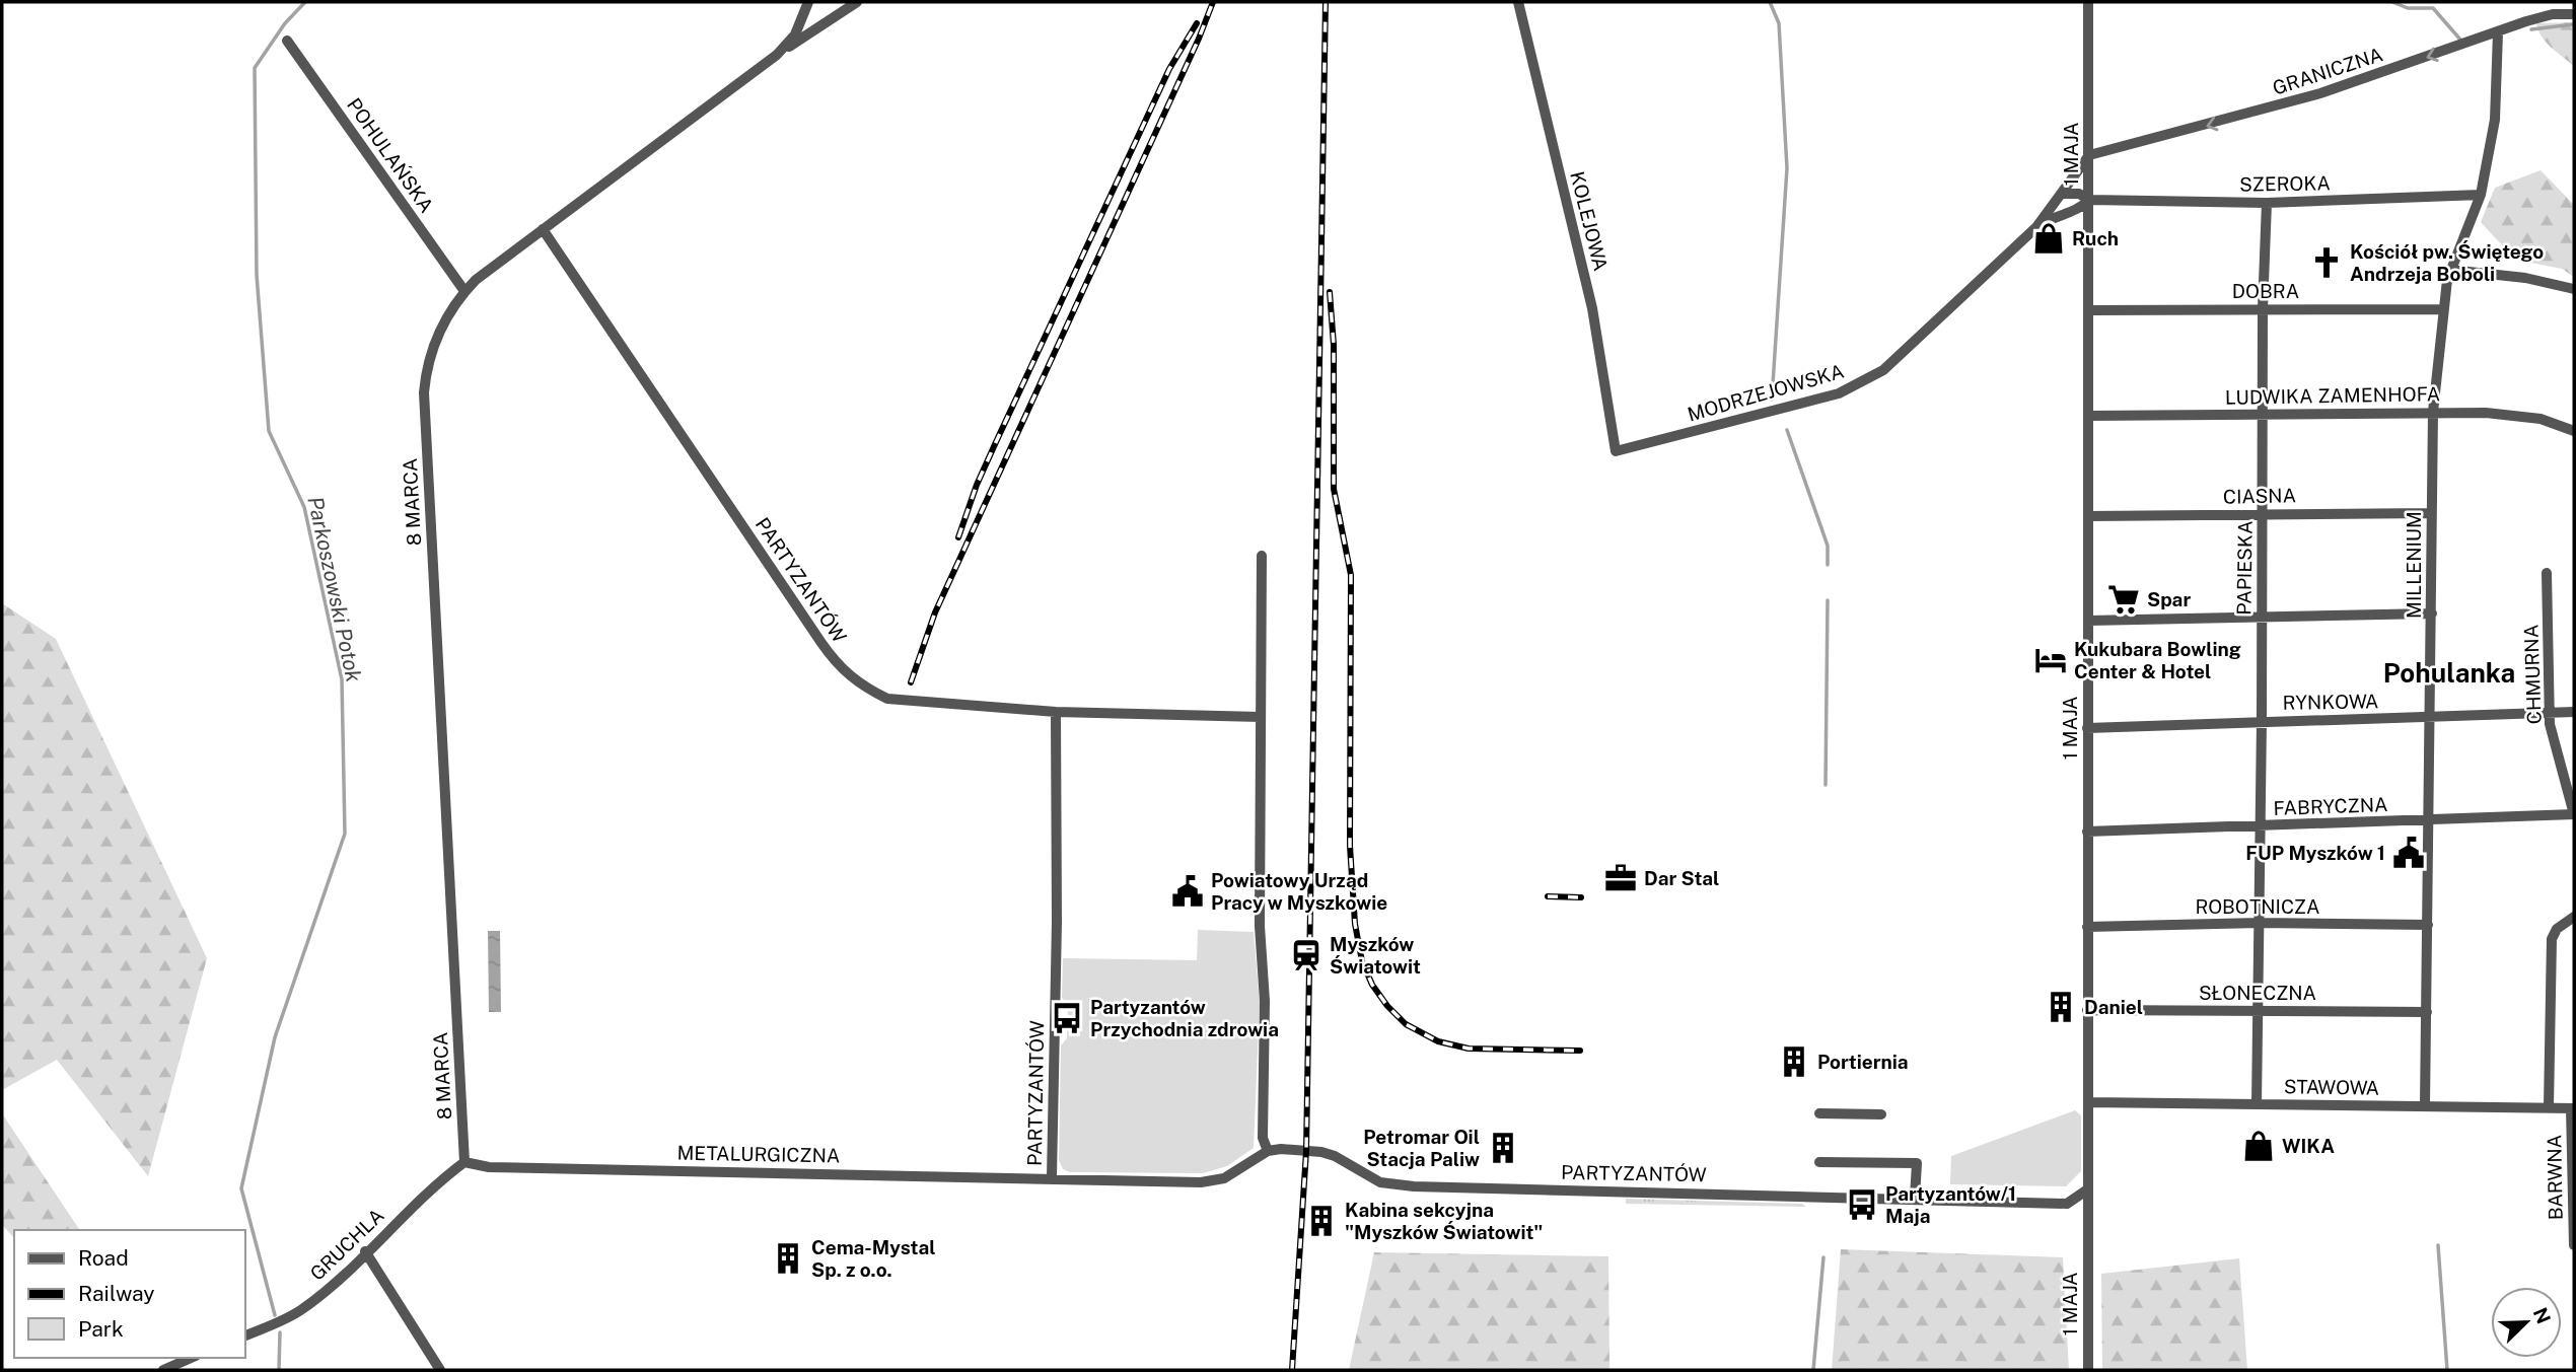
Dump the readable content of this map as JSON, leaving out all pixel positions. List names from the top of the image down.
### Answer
{
  "streets": {
    "street": [
      "GRANICZNA",
      "1 MAJA",
      "POHULAŃSKA",
      "SZEROKA",
      "KOLEJOWA",
      "DOBRA",
      "MODRZEJOWSKA",
      "LUDWIKA ZAMENHOFA",
      "CIASNA",
      "8 MARCA",
      "MILLENIUM",
      "PAPIESKA",
      "PARTYZANTÓW",
      "CHMURNA",
      "RYNKOWA",
      "FABRYCZNA",
      "ROBOTNICZA",
      "SŁONECZNA",
      "STAWOWA",
      "METALURGICZNA",
      "BARWNA",
      "GRUCHLA"
    ]
  },
  "crossings": [
    ["GRANICZNA", "1 MAJA"],
    ["GRANICZNA", "MODRZEJOWSKA"],
    ["GRANICZNA", "MILLENIUM"],
    ["1 MAJA", "SZEROKA"],
    ["1 MAJA", "DOBRA"],
    ["1 MAJA", "MODRZEJOWSKA"],
    ["1 MAJA", "LUDWIKA ZAMENHOFA"],
    ["1 MAJA", "CIASNA"],
    ["1 MAJA", "PARTYZANTÓW"],
    ["1 MAJA", "RYNKOWA"],
    ["1 MAJA", "FABRYCZNA"],
    ["1 MAJA", "ROBOTNICZA"],
    ["1 MAJA", "SŁONECZNA"],
    ["1 MAJA", "STAWOWA"],
    ["POHULAŃSKA", "8 MARCA"],
    ["SZEROKA", "MODRZEJOWSKA"],
    ["SZEROKA", "MILLENIUM"],
    ["SZEROKA", "PAPIESKA"],
    ["KOLEJOWA", "MODRZEJOWSKA"],
    ["DOBRA", "MILLENIUM"],
    ["DOBRA", "PAPIESKA"],
    ["LUDWIKA ZAMENHOFA", "MILLENIUM"],
    ["LUDWIKA ZAMENHOFA", "PAPIESKA"],
    ["CIASNA", "MILLENIUM"],
    ["CIASNA", "PAPIESKA"],
    ["8 MARCA", "PARTYZANTÓW"],
    ["8 MARCA", "METALURGICZNA"],
    ["8 MARCA", "GRUCHLA"],
    ["MILLENIUM", "RYNKOWA"],
    ["MILLENIUM", "FABRYCZNA"],
    ["MILLENIUM", "ROBOTNICZA"],
    ["MILLENIUM", "SŁONECZNA"],
    ["MILLENIUM", "STAWOWA"],
    ["PAPIESKA", "RYNKOWA"],
    ["PAPIESKA", "FABRYCZNA"],
    ["PAPIESKA", "ROBOTNICZA"],
    ["PAPIESKA", "SŁONECZNA"],
    ["PAPIESKA", "STAWOWA"],
    ["PARTYZANTÓW", "METALURGICZNA"],
    ["CHMURNA", "RYNKOWA"],
    ["CHMURNA", "FABRYCZNA"],
    ["STAWOWA", "BARWNA"],
    ["METALURGICZNA", "GRUCHLA"]
  ],
  "one_way": ["GRANICZNA"],
  "districts": ["Pohulanka"],
  "water": ["Parkoszowski Potok"],
  "places": {
    "shop": ["Ruch", "WIKA"],
    "church": ["Kościół pw. Świętego Andrzeja Boboli"],
    "supermarket": ["Spar"],
    "hotel": ["Kukubara Bowling Center & Hotel"],
    "public building": ["FUP Myszków 1", "Powiatowy Urząd Pracy w Myszkowie"],
    "office": ["Dar Stal"],
    "station": ["Myszków Światowit"],
    "building": [
      "Daniel",
      "Portiernia",
      "Petromar Oil Stacja Paliw",
      "Kabina sekcyjna \"Myszków Światowit\"",
      "Cema-Mystal Sp. z o.o."
    ],
    "bus stop": ["Partyzantów Przychodnia zdrowia", "Partyzantów/1 Maja"]
  },
  "legend": ["Road", "Railway", "Park"],
  "north": "top right"
}
